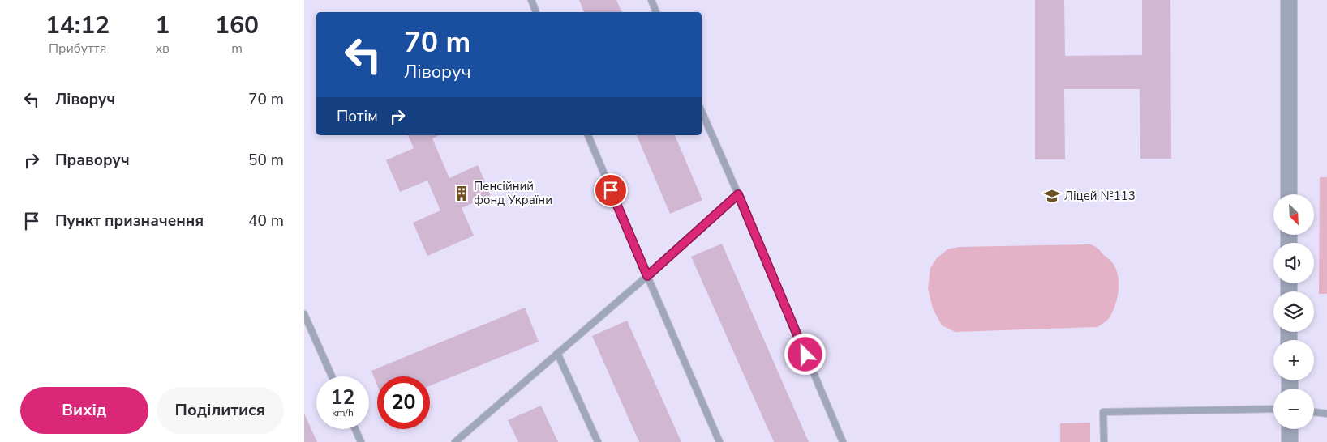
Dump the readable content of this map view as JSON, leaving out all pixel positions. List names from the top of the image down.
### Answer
{
  "places": {
    "building": ["Пенсійний фонд України"],
    "school or university": ["Ліцей №113"]
  },
  "north": "bottom right",
  "page": {
    "eta": [
      "14:12",
      "Прибуття",
      "1",
      "хв",
      "160",
      "m"
    ],
    "turn": ["70 m", "Ліворуч"],
    "list": [
      {
        "name": "Ліворуч",
        "value": "70 m"
      },
      {
        "name": "Праворуч",
        "value": "50 m"
      },
      {
        "name": "Пункт призначення",
        "value": "40 m"
      }
    ],
    "then": "Потім",
    "map_buttons": ["+", "−"],
    "speed": "12 km/h",
    "limit": "20",
    "buttons": ["Вихід", "Поділитися"]
  }
}
